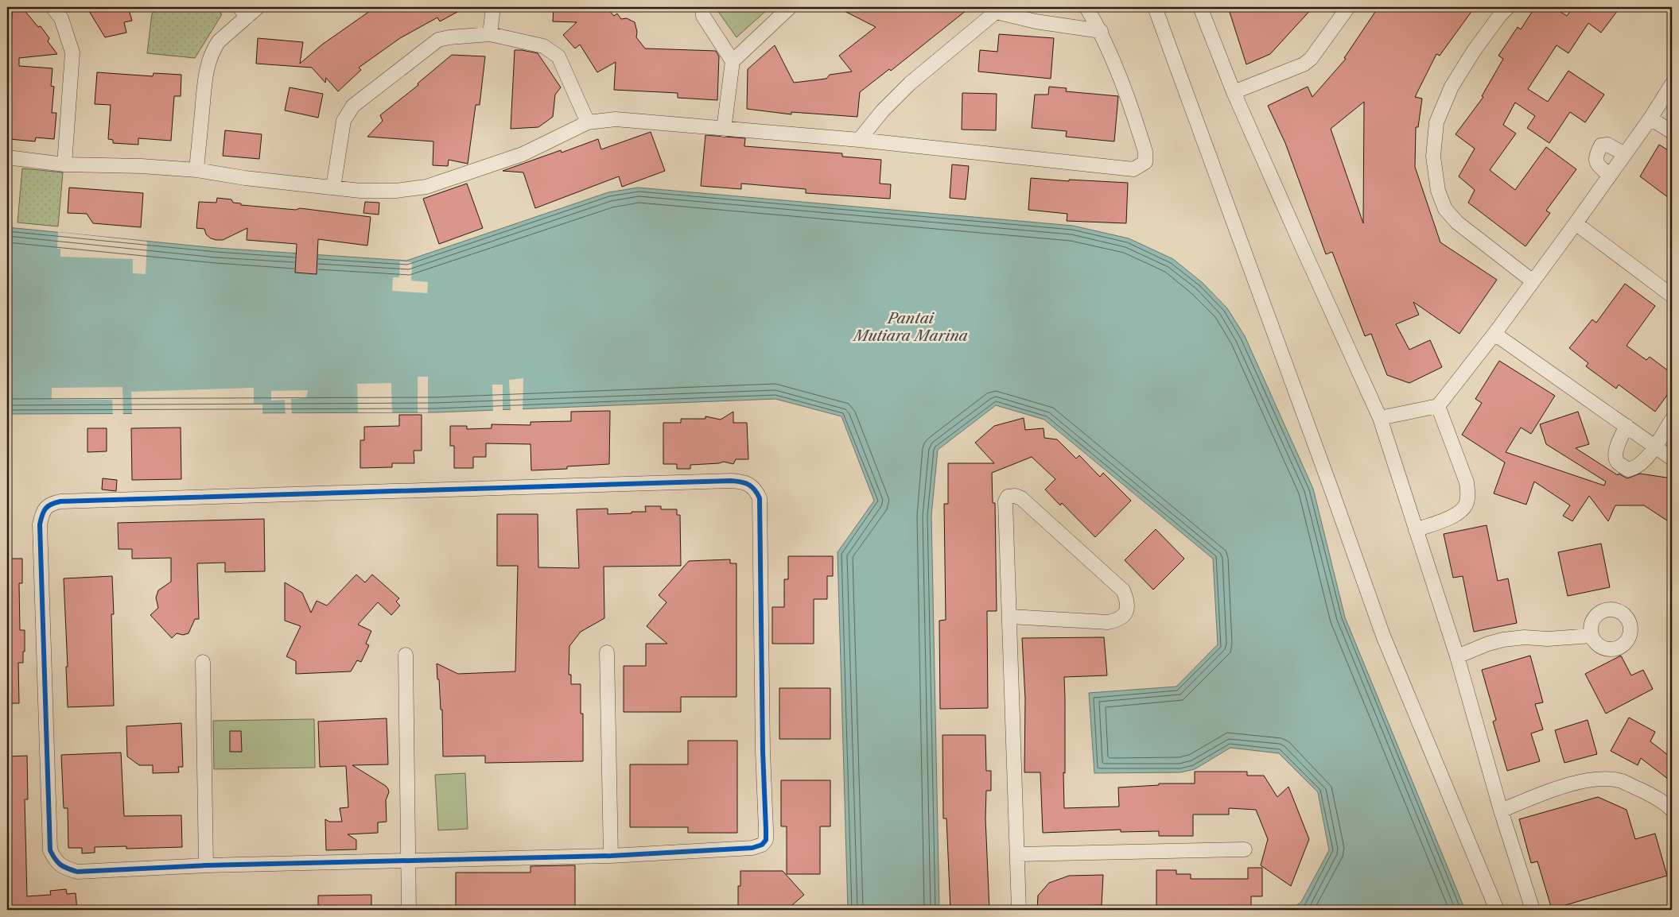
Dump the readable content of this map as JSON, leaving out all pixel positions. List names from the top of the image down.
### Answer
{
  "water": ["Pantai Mutiara Marina"]
}
